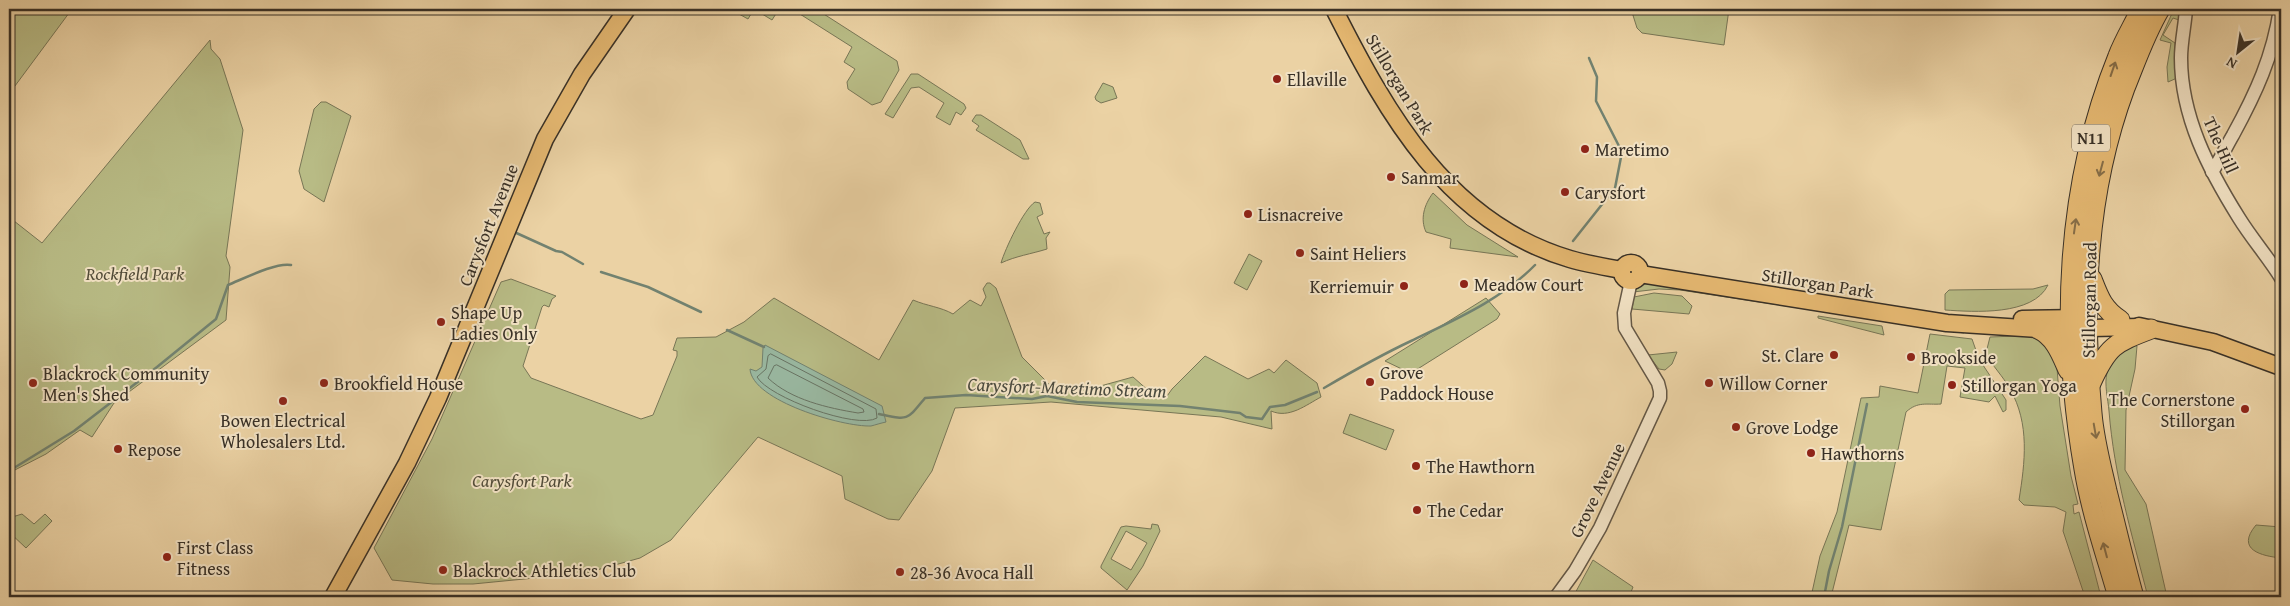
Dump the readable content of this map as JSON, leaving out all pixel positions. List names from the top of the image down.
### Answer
{
  "streets": {
    "highway": ["N11", "Stillorgan Road"],
    "main road": ["Stillorgan Park", "Carysfort Avenue"],
    "street": ["The Hill", "Grove Avenue"]
  },
  "crossings": [
    ["Stillorgan Park", "Stillorgan Road"],
    ["Stillorgan Park", "Grove Avenue"]
  ],
  "water": ["Carysfort-Maretimo Stream"],
  "parks": ["Rockfield Park", "Carysfort Park"],
  "places": [
    "Ellaville",
    "Maretimo",
    "Sanmar",
    "Carysfort",
    "Lisnacreive",
    "Saint Heliers",
    "Meadow Court",
    "Kerriemuir",
    "Shape Up Ladies Only",
    "St. Clare",
    "Brookside",
    "Grove Paddock House",
    "Blackrock Community Men's Shed",
    "Brookfield House",
    "Willow Corner",
    "Stillorgan Yoga",
    "Bowen Electrical Wholesalers Ltd.",
    "The Cornerstone Stillorgan",
    "Grove Lodge",
    "Repose",
    "Hawthorns",
    "The Hawthorn",
    "The Cedar",
    "First Class Fitness",
    "Blackrock Athletics Club",
    "28-36 Avoca Hall"
  ],
  "north": "bottom left"
}
